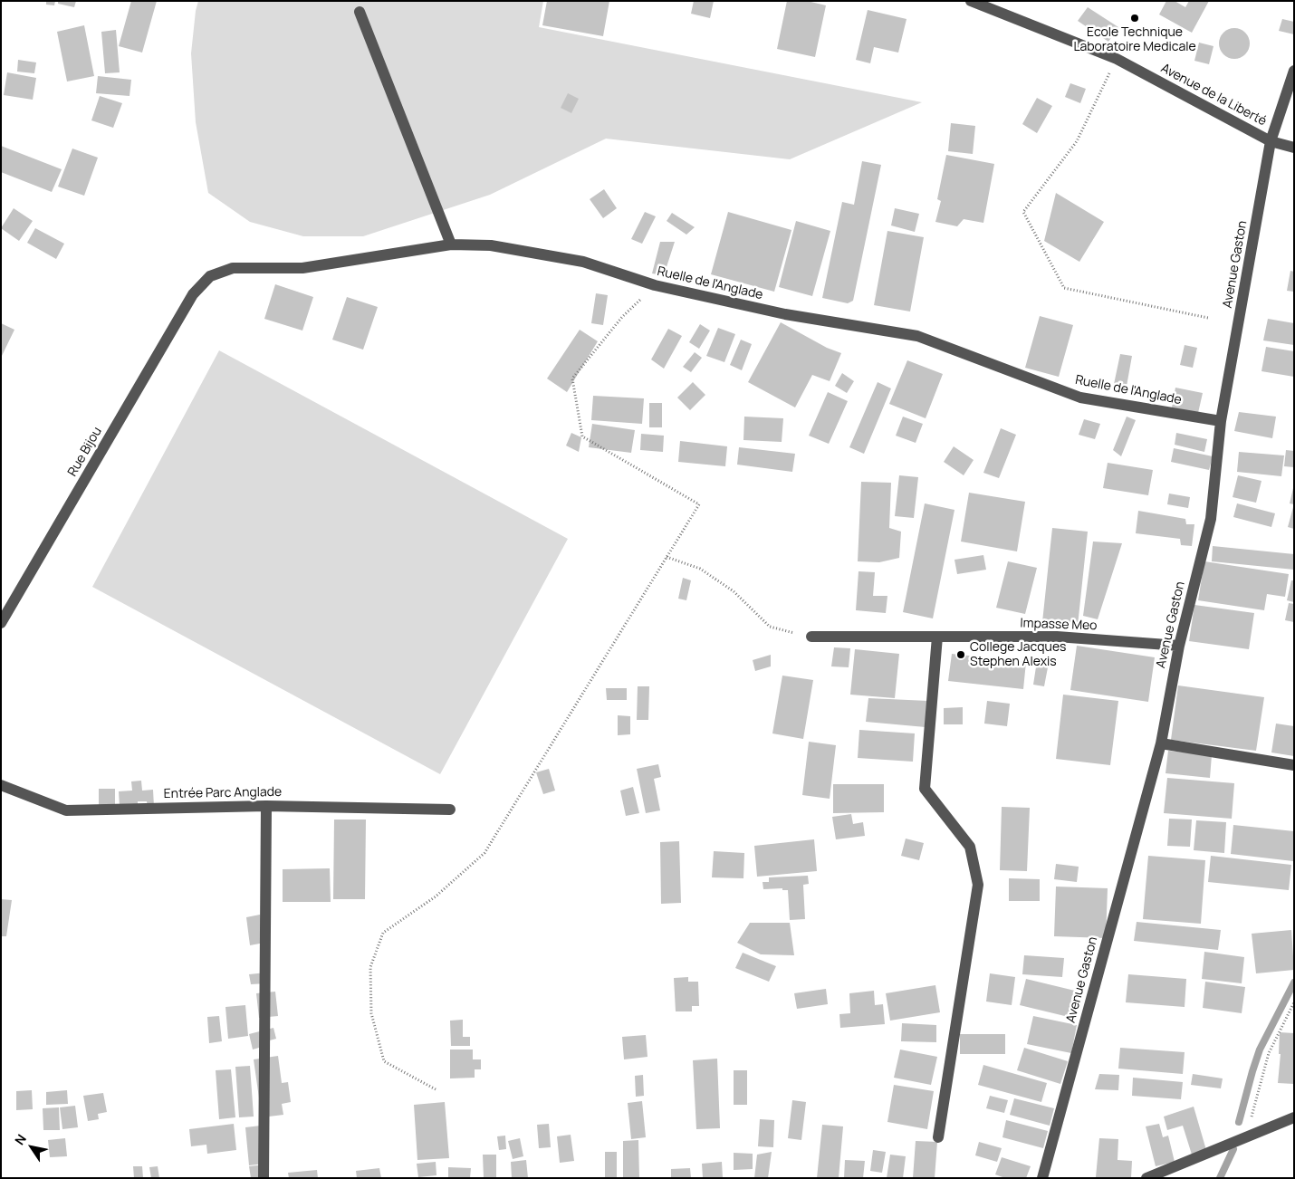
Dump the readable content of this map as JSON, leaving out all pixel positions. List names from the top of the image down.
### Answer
{
  "streets": {
    "street": [
      "Avenue de la Liberté",
      "Avenue Gaston",
      "Ruelle de l'Anglade",
      "Rue Bijou",
      "Impasse Meo",
      "Entrée Parc Anglade"
    ]
  },
  "crossings": [
    ["Avenue de la Liberté", "Avenue Gaston"],
    ["Avenue Gaston", "Ruelle de l'Anglade"],
    ["Avenue Gaston", "Impasse Meo"],
    ["Ruelle de l'Anglade", "Rue Bijou"]
  ],
  "places": ["Ecole Technique Laboratoire Medicale", "College Jacques Stephen Alexis"],
  "north": "top left"
}
